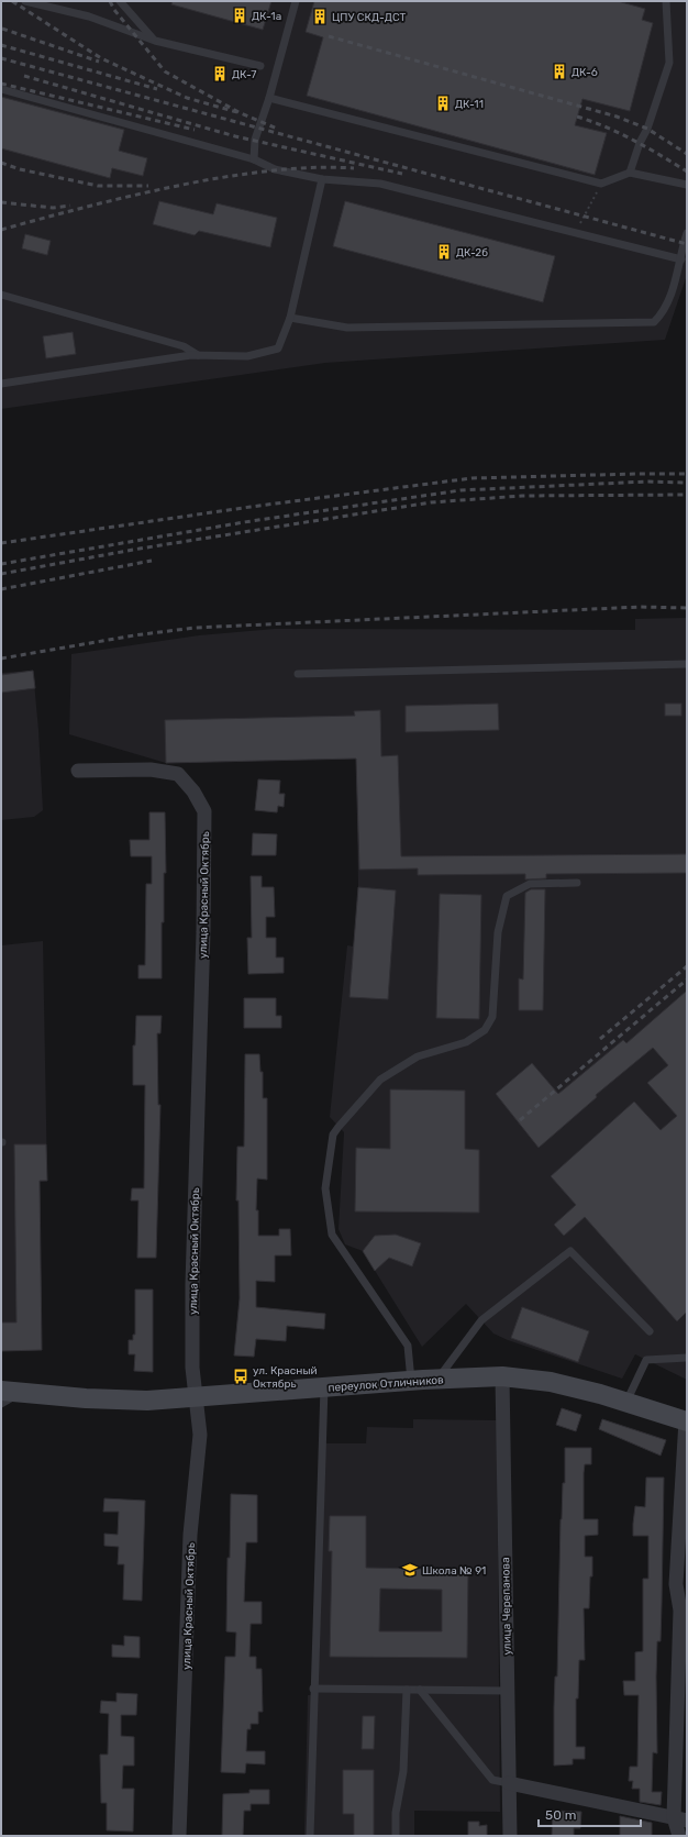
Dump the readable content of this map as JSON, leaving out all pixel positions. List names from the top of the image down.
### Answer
{
  "streets": {
    "main road": ["переулок Отличников"],
    "street": ["улица Красный Октябрь", "улица Черепанова"]
  },
  "crossings": [
    ["улица Красный Октябрь", "переулок Отличников"],
    ["переулок Отличников", "улица Черепанова"]
  ],
  "places": {
    "building": [
      "ДК-1а",
      "ЦПУ СКД-ДСТ",
      "ДК-6",
      "ДК-7",
      "ДК-11",
      "ДК-2б"
    ],
    "bus stop": ["ул. Красный Октябрь"],
    "school or university": ["Школа № 91"]
  },
  "scale_bar": "50 m"
}
